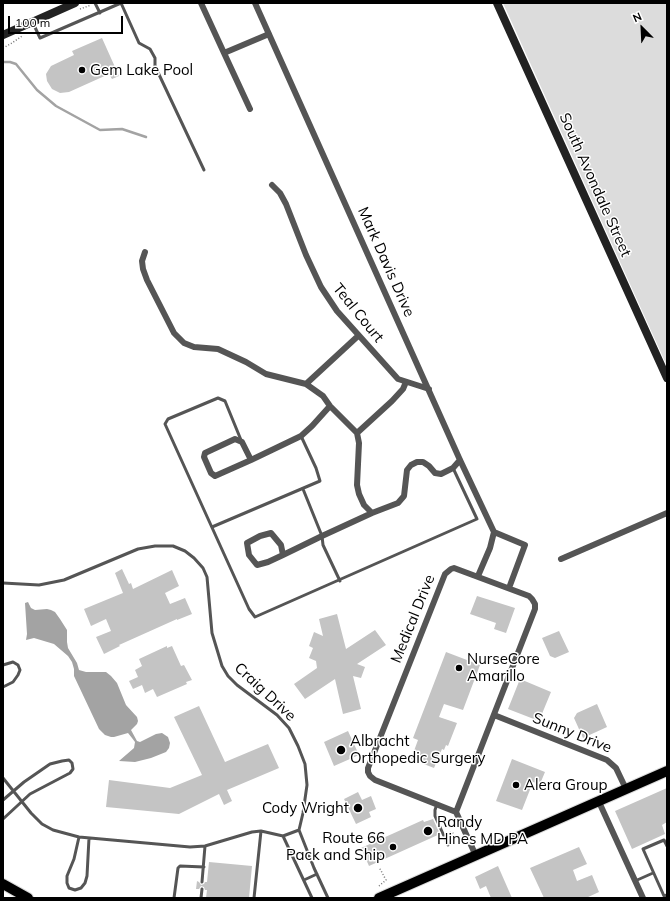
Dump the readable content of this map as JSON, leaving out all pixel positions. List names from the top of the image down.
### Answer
{
  "streets": {
    "street": [
      "South Avondale Street",
      "Mark Davis Drive",
      "Teal Court",
      "Medical Drive",
      "Sunny Drive"
    ],
    "lane": ["Craig Drive"]
  },
  "crossings": [
    ["Mark Davis Drive", "Teal Court"],
    ["Medical Drive", "Sunny Drive"]
  ],
  "places": [
    "Gem Lake Pool",
    "NurseCore Amarillo",
    "Albracht Orthopedic Surgery",
    "Alera Group",
    "Cody Wright",
    "Randy Hines MD PA",
    "Route 66 Pack and Ship"
  ],
  "scale_bar": "100 m",
  "north": "top left"
}
